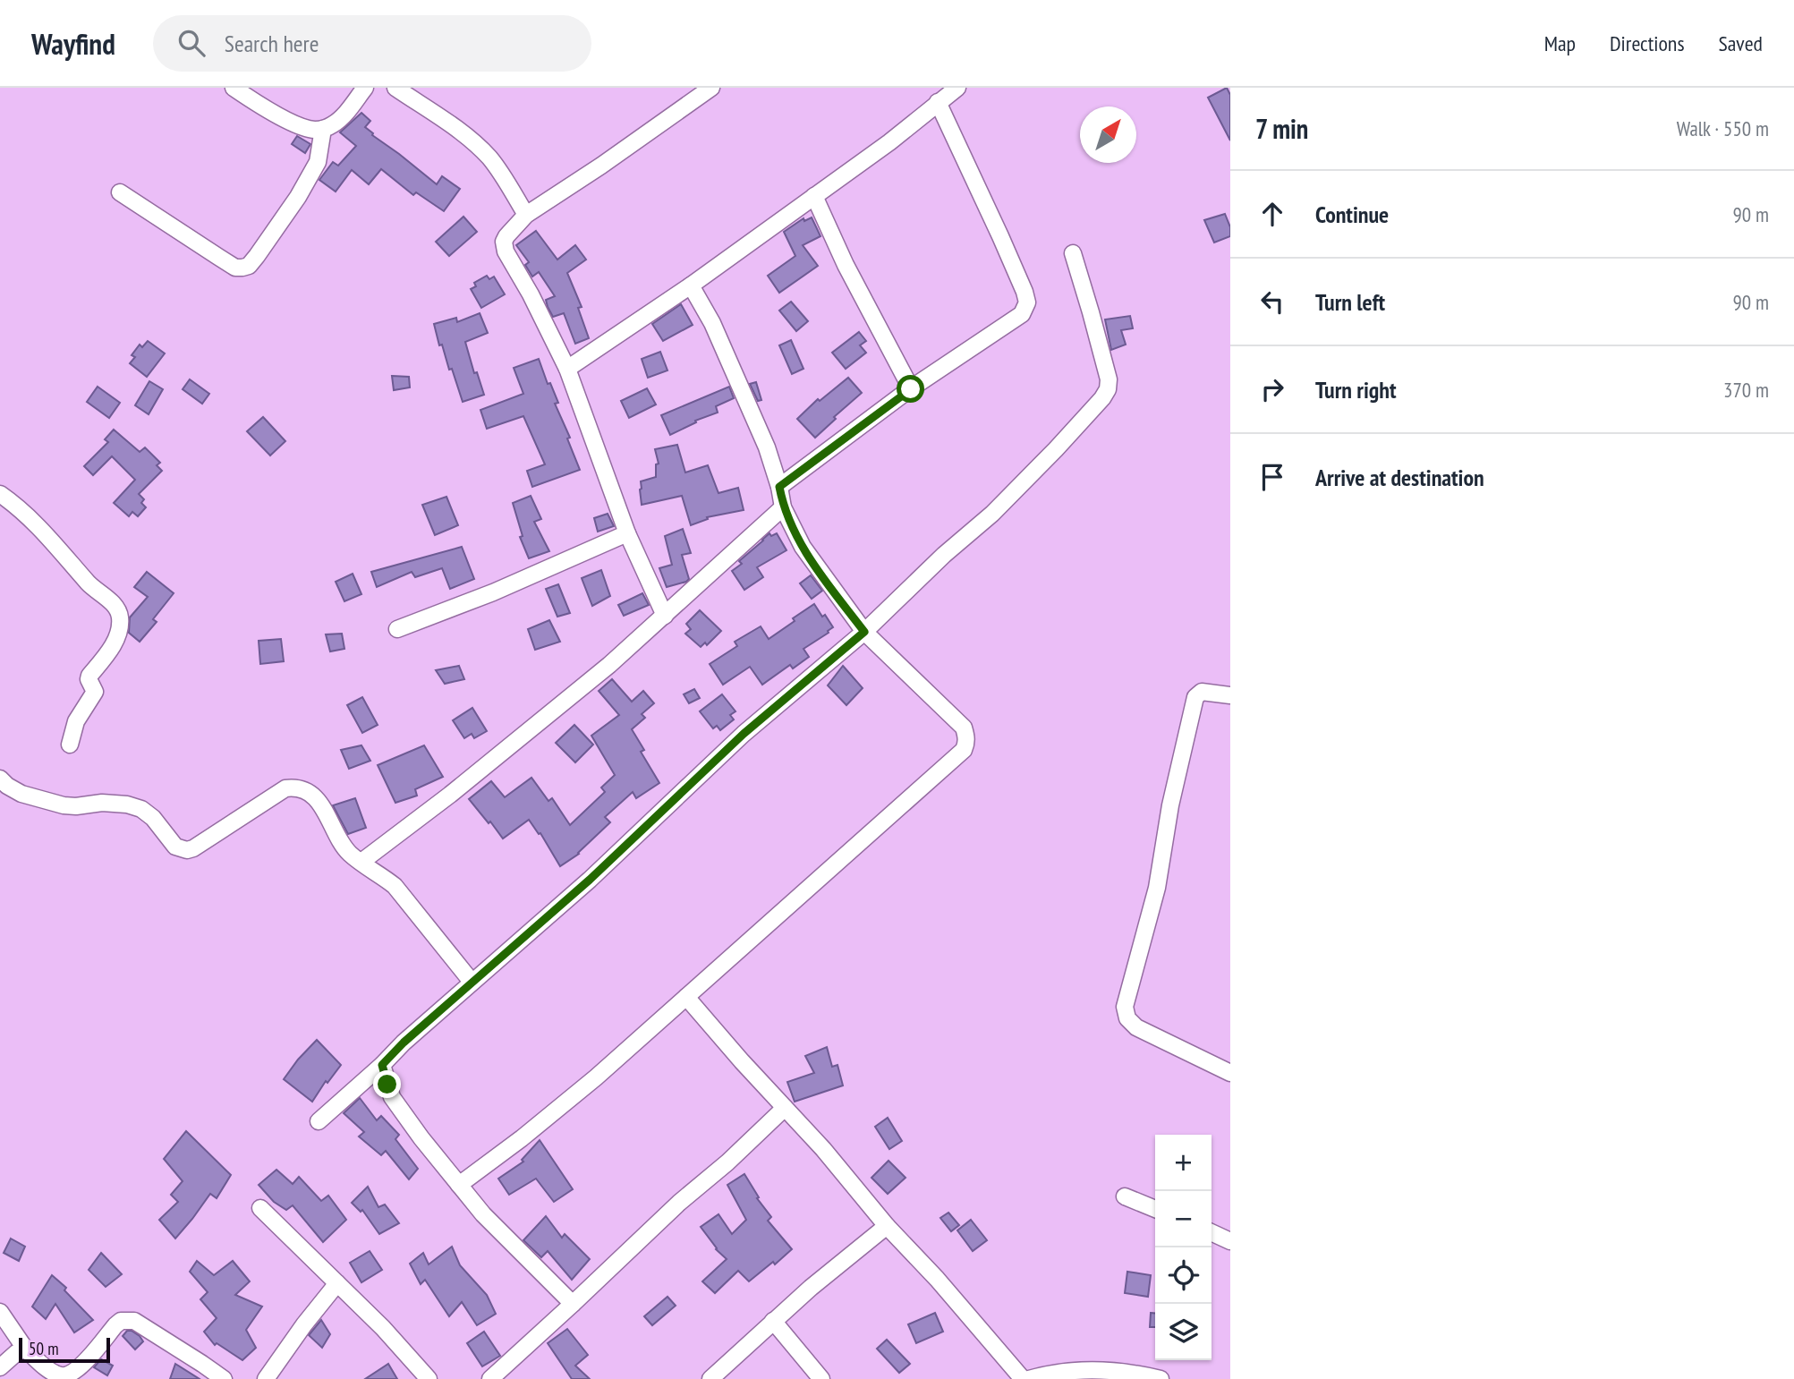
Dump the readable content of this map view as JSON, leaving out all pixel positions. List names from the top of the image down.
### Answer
{
  "scale_bar": "50 m",
  "north": "top right",
  "page": {
    "header": "Wayfind",
    "search": "Search here",
    "nav": ["Map", "Directions", "Saved"],
    "heading": ["7 min", "Walk · 550 m"],
    "list": [
      ["Continue", "90 m"],
      ["Turn left", "90 m"],
      ["Turn right", "370 m"],
      "Arrive at destination"
    ],
    "map_buttons": ["+", "−"],
    "scale": "50 m"
  }
}
